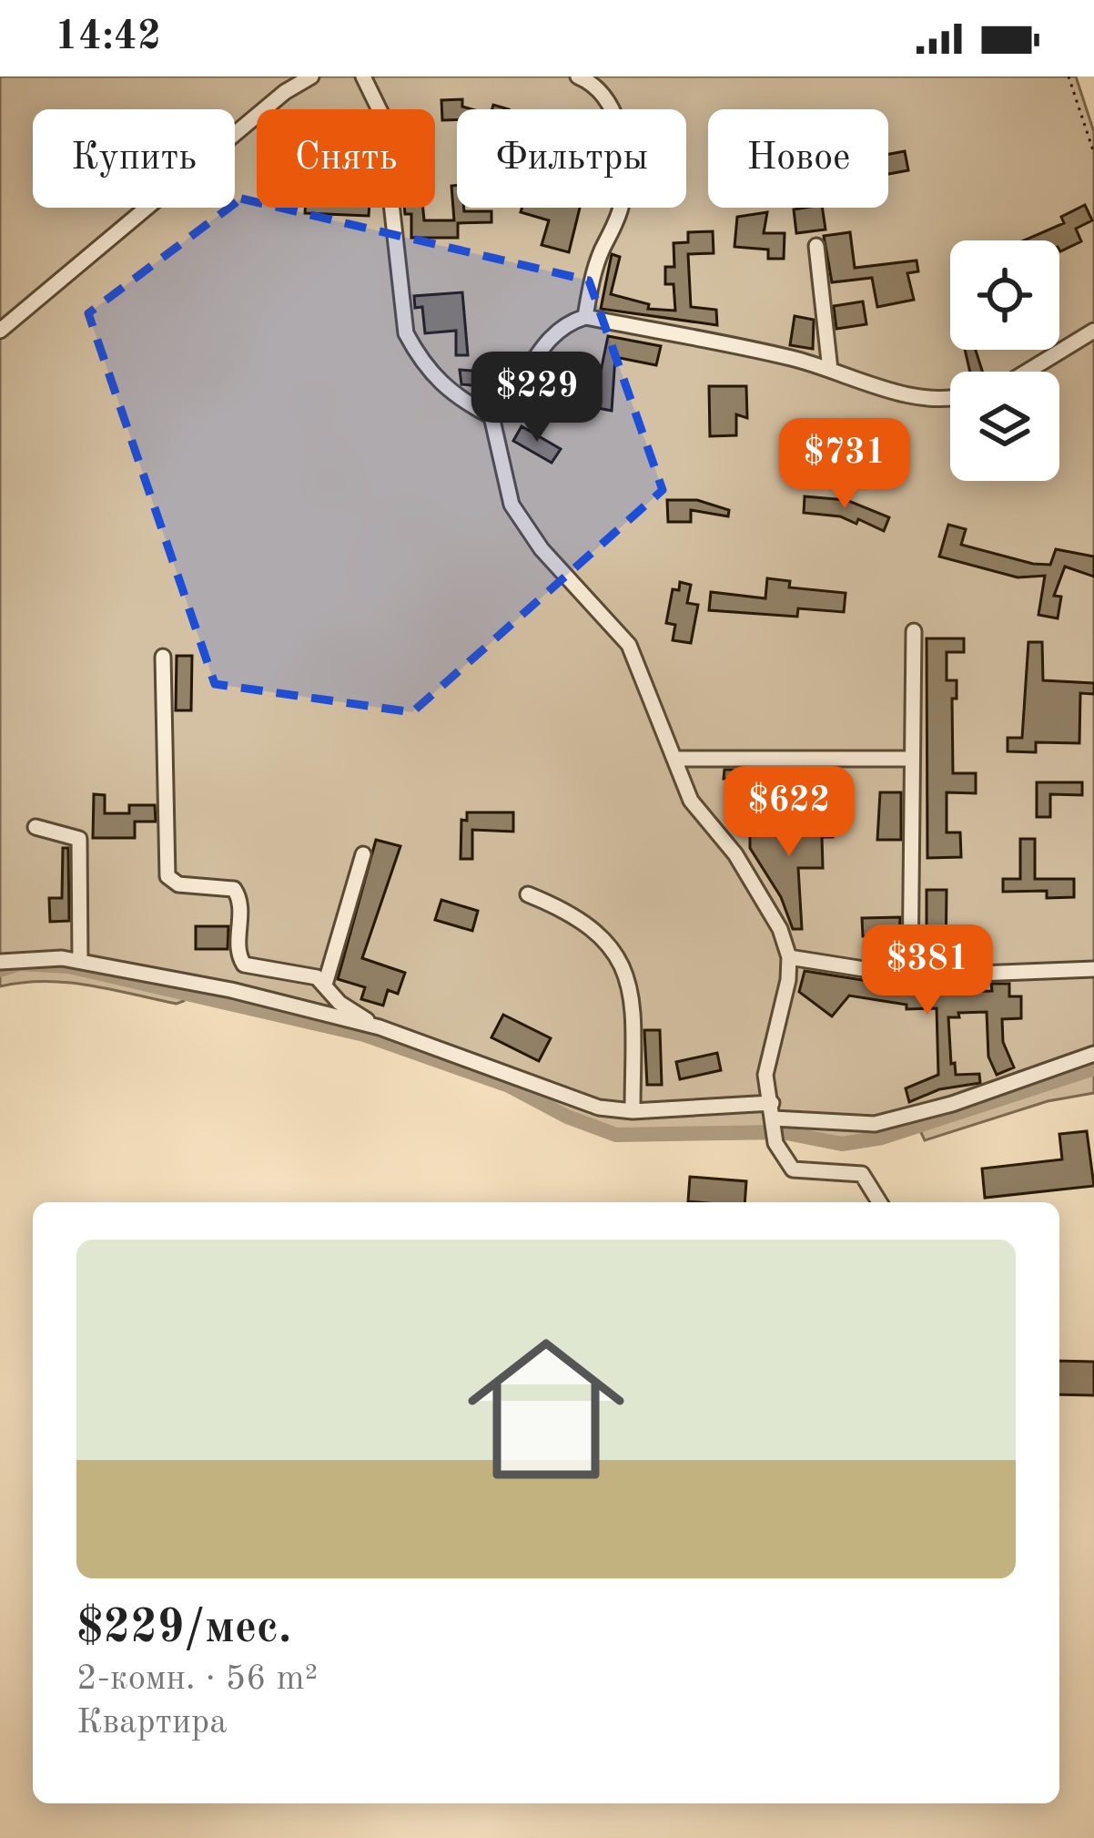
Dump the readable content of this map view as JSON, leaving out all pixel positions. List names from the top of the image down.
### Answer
{
  "page": {
    "status": "14:42",
    "chip": [
      "Купить",
      "Снять",
      "Фильтры",
      "Новое"
    ],
    "price": [
      "$229",
      "$731",
      "$622",
      "$381"
    ],
    "list": [
      {
        "name": "$229/мес.",
        "note": "2-комн. · 56 m² · Квартира"
      }
    ]
  }
}
